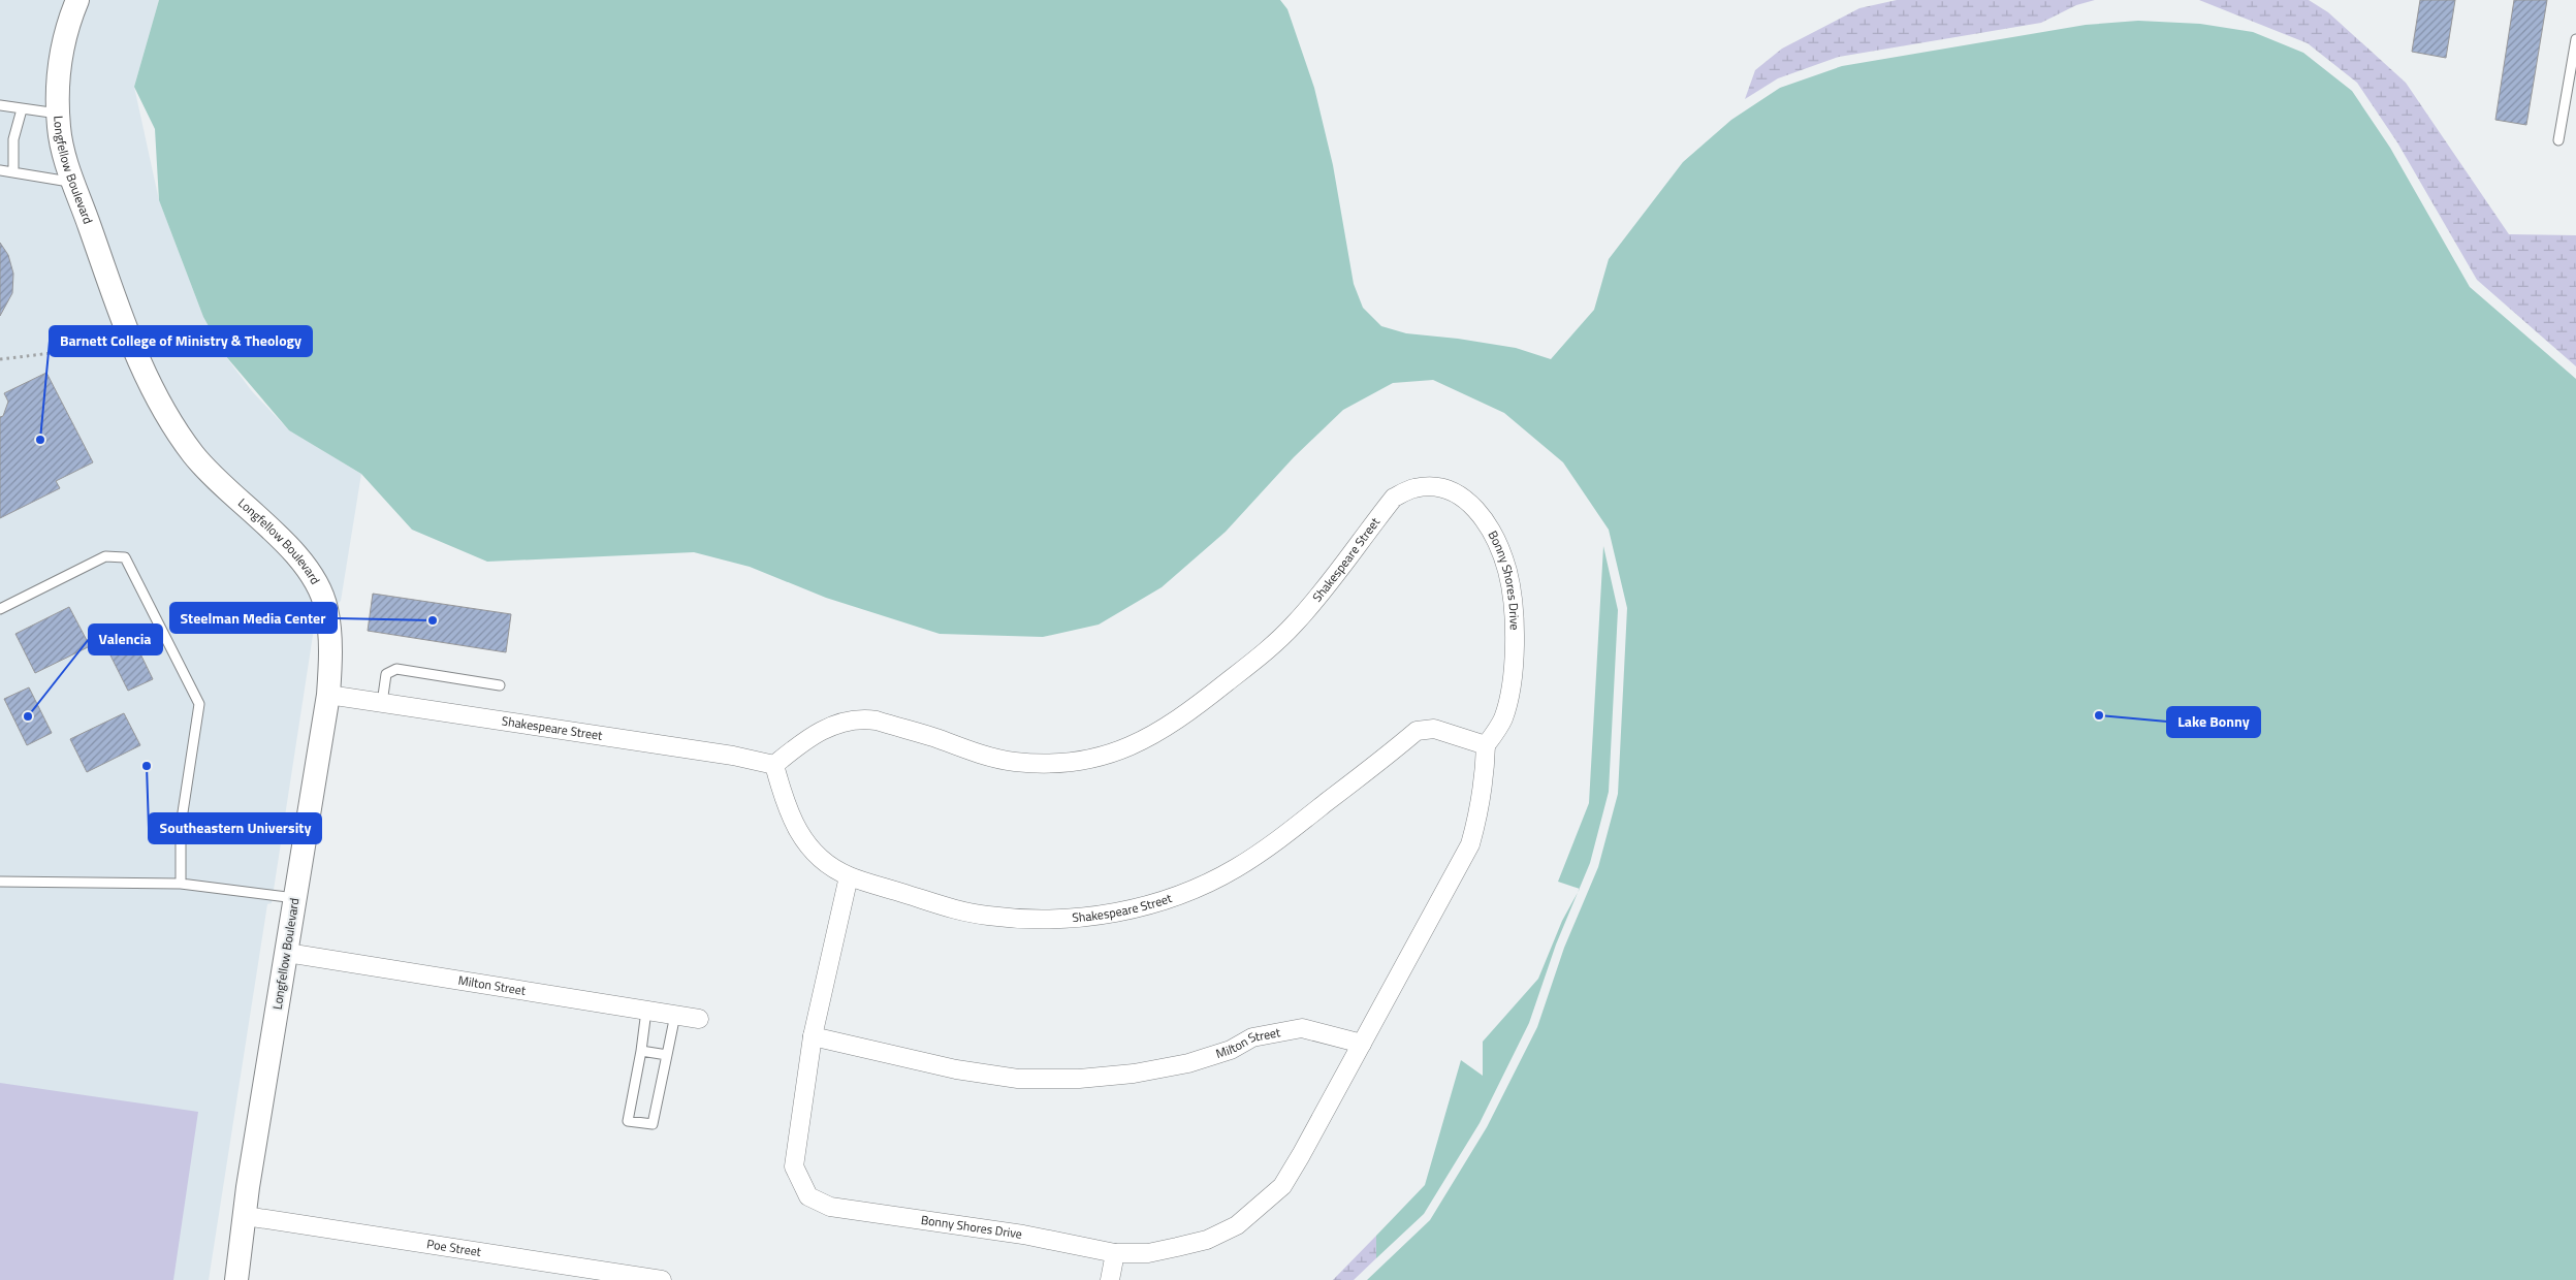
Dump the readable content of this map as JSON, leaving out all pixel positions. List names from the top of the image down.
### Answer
{
  "streets": {
    "street": [
      "Longfellow Boulevard",
      "Shakespeare Street",
      "Bonny Shores Drive",
      "Milton Street",
      "Poe Street"
    ]
  },
  "crossings": [
    ["Longfellow Boulevard", "Shakespeare Street"],
    ["Longfellow Boulevard", "Milton Street"],
    ["Longfellow Boulevard", "Poe Street"],
    ["Shakespeare Street", "Bonny Shores Drive"],
    ["Bonny Shores Drive", "Milton Street"]
  ],
  "places": [
    "Barnett College of Ministry & Theology",
    "Steelman Media Center",
    "Lake Bonny",
    "Valencia",
    "Southeastern University"
  ]
}
